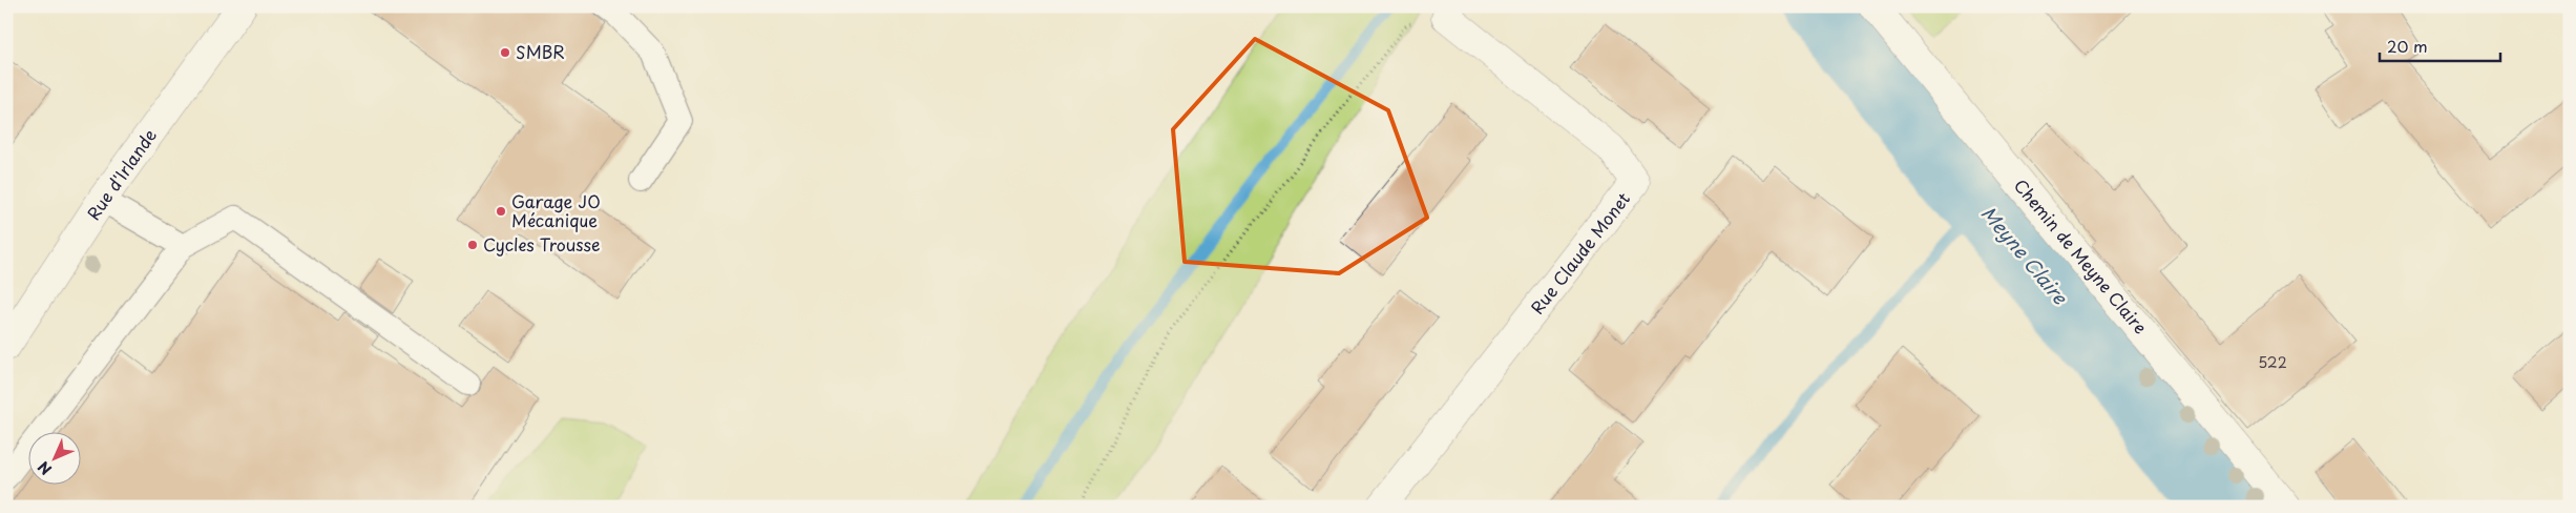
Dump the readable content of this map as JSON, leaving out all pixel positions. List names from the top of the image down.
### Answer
{
  "streets": {
    "street": ["Rue d'Irlande", "Rue Claude Monet", "Chemin de Meyne Claire"]
  },
  "water": ["Meyne Claire"],
  "places": ["SMBR", "Garage JO Mécanique", "Cycles Trousse"],
  "house_numbers": ["522"],
  "scale_bar": "20 m",
  "north": "bottom left"
}
